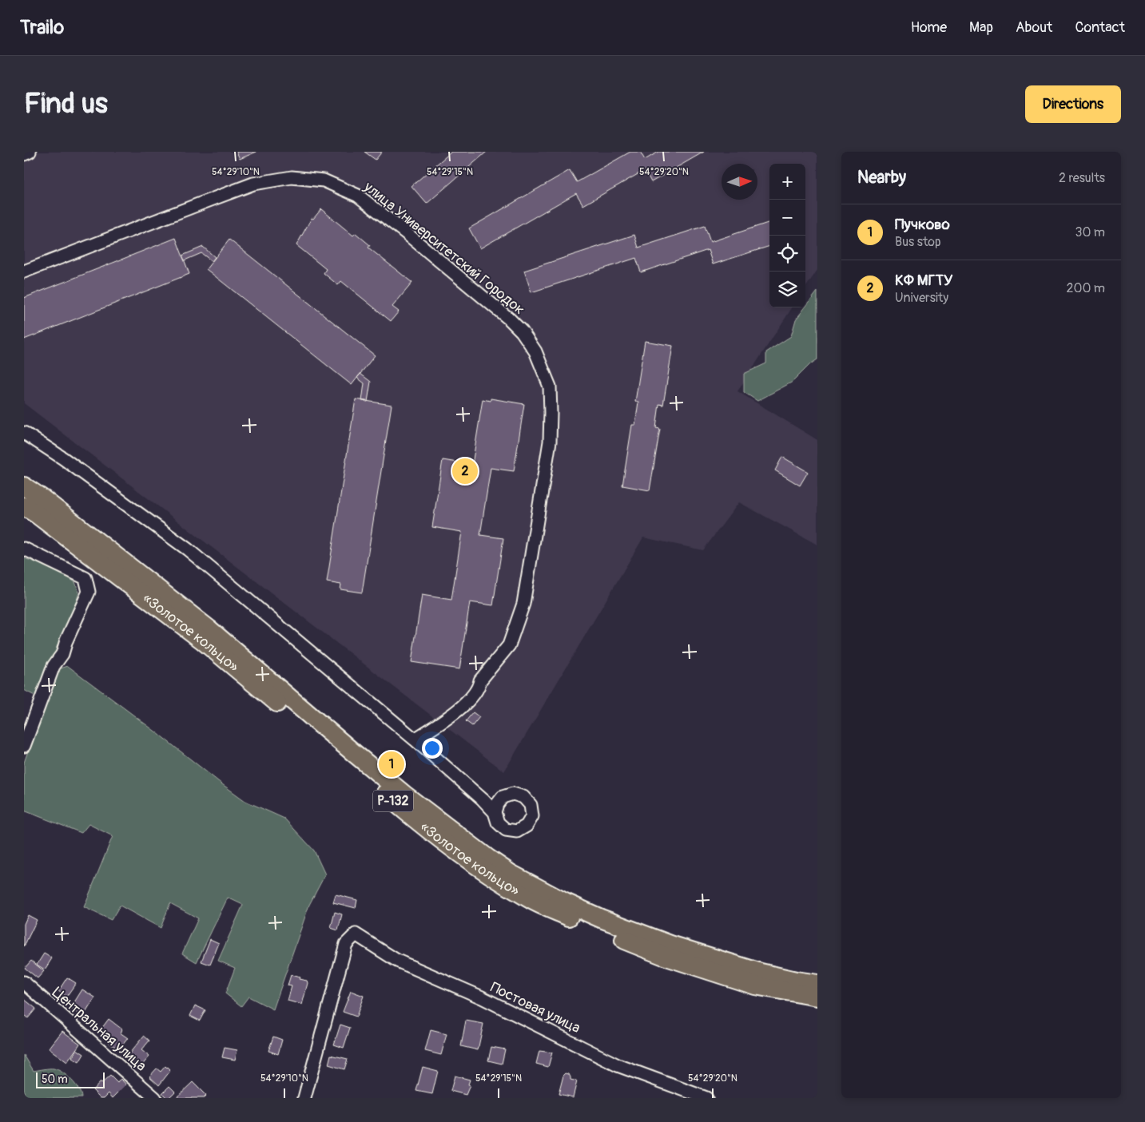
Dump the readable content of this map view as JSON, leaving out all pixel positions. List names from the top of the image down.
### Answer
{
  "streets": {
    "highway": ["«Золотое кольцо»", "Р-132"],
    "street": ["улица Университетский Городок", "Постовая улица", "Центральная улица"]
  },
  "scale_bar": "50 m",
  "north": "right",
  "page": {
    "header": "Trailo",
    "nav": [
      "Home",
      "Map",
      "About",
      "Contact"
    ],
    "buttons": "Directions",
    "title": "Find us",
    "heading": ["Nearby", "2 results"],
    "map_buttons": ["+", "−"],
    "list": [
      {
        "mark": "1",
        "name": "Пучково",
        "note": "Bus stop",
        "value": "30 m"
      },
      {
        "mark": "2",
        "name": "КФ МГТУ",
        "note": "University",
        "value": "200 m"
      }
    ],
    "pins": ["2", "1"],
    "scale": "50 m"
  },
  "coordinates": ["54°29'10\"N", "54°29'15\"N", "54°29'20\"N"]
}
